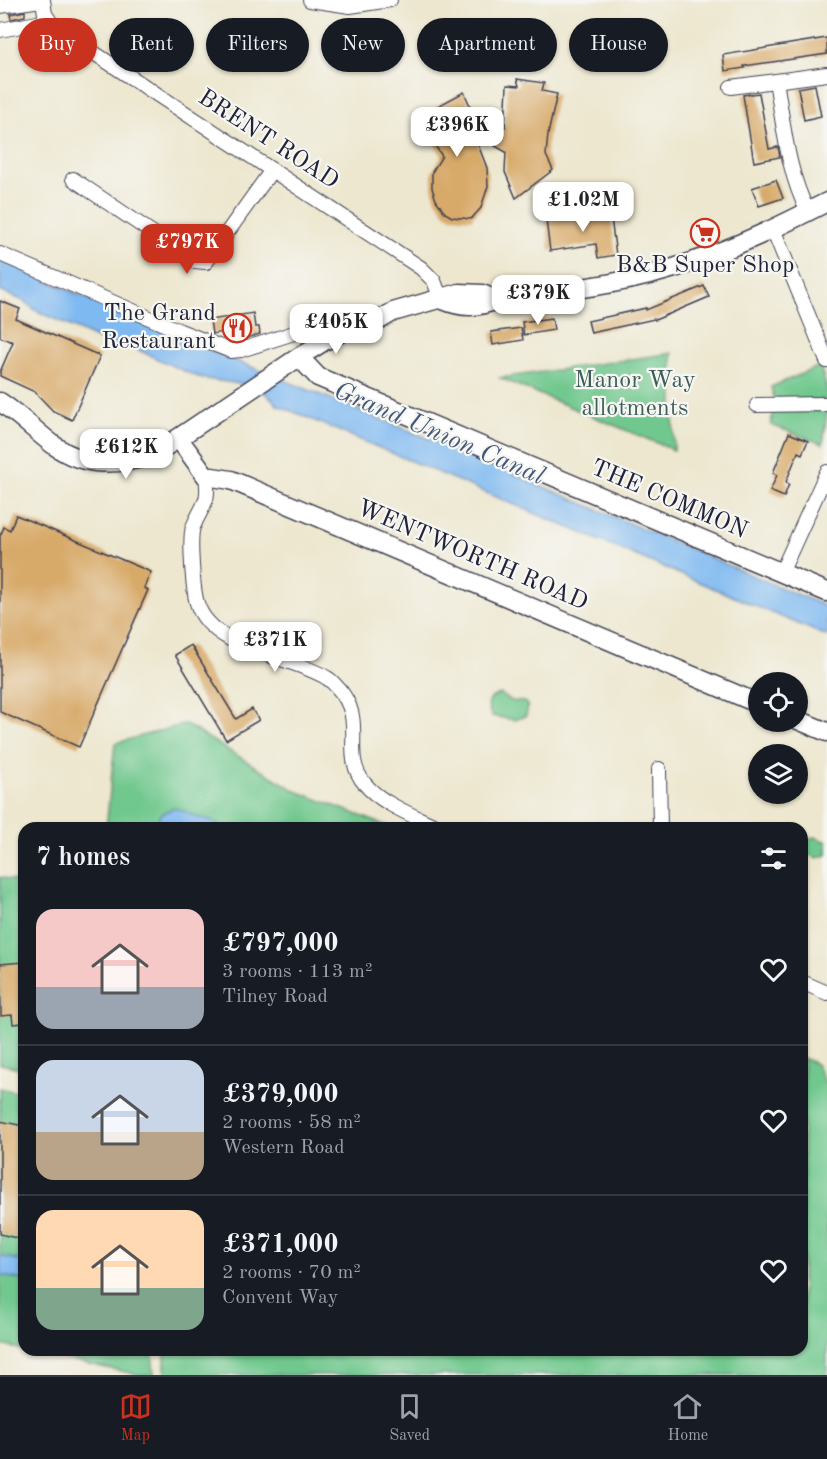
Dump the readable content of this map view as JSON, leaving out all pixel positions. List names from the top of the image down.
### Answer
{
  "streets": {
    "street": ["BRENT ROAD", "THE COMMON", "WENTWORTH ROAD"]
  },
  "water": ["Grand Union Canal"],
  "parks": ["Manor Way allotments"],
  "places": {
    "supermarket": ["B&B Super Shop"],
    "restaurant": ["The Grand Restaurant"]
  },
  "page": {
    "chip": [
      "Buy",
      "Rent",
      "Filters",
      "New",
      "Apartment",
      "House"
    ],
    "price": [
      "£396K",
      "£1.02M",
      "£797K",
      "£379K",
      "£405K",
      "£612K",
      "£371K"
    ],
    "heading": "7 homes",
    "list": [
      {
        "name": "£797,000",
        "note": "3 rooms · 113 m² · Tilney Road"
      },
      {
        "name": "£379,000",
        "note": "2 rooms · 58 m² · Western Road"
      },
      {
        "name": "£371,000",
        "note": "2 rooms · 70 m² · Convent Way"
      }
    ],
    "tabs": ["Map", "Saved", "Home"]
  }
}
